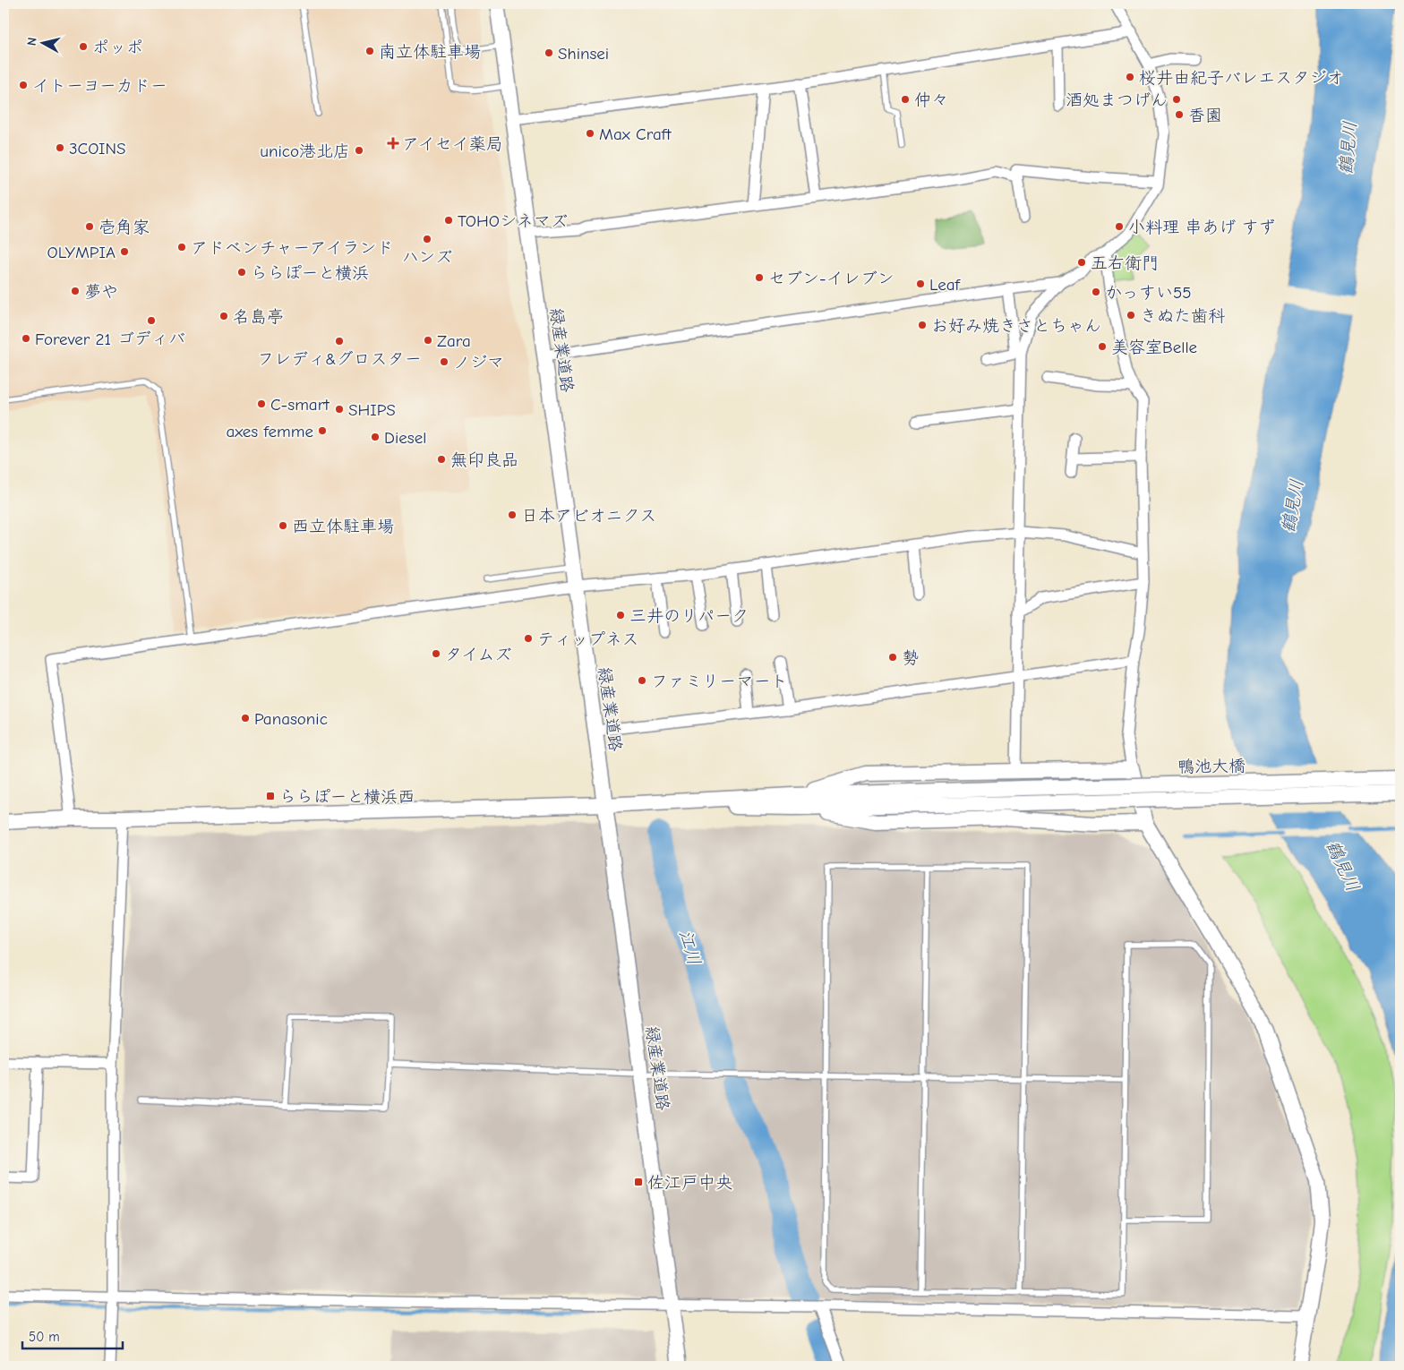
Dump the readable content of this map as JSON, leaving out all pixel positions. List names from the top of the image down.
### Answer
{
  "streets": {
    "street": ["緑産業道路", "鴨池大橋"]
  },
  "water": ["鶴見川", "江川"],
  "places": {
    "other": [
      "ポッポ",
      "南立体駐車場",
      "Shinsei",
      "桜井由紀子バレエスタジオ",
      "イトーヨーカドー",
      "仲々",
      "酒処まつげん",
      "香園",
      "Max Craft",
      "3COINS",
      "unico港北店",
      "TOHOシネマズ",
      "壱角家",
      "小料理 串あげ すず",
      "ハンズ",
      "アドベンチャーアイランド",
      "OLYMPIA",
      "五右衛門",
      "ららぽーと横浜",
      "セブン-イレブン",
      "Leaf",
      "夢や",
      "かっすい55",
      "きぬた歯科",
      "名島亭",
      "ゴディバ",
      "お好み焼きさとちゃん",
      "Forever 21",
      "Zara",
      "フレディ&グロスター",
      "美容室Belle",
      "ノジマ",
      "C-smart",
      "SHIPS",
      "axes femme",
      "Diesel",
      "無印良品",
      "日本アビオニクス",
      "西立体駐車場",
      "三井のリパーク",
      "ティップネス",
      "タイムズ",
      "勢",
      "ファミリーマート",
      "Panasonic"
    ],
    "health": ["アイセイ薬局"],
    "transit": ["ららぽーと横浜西", "佐江戸中央"]
  },
  "scale_bar": "50 m",
  "north": "left"
}
